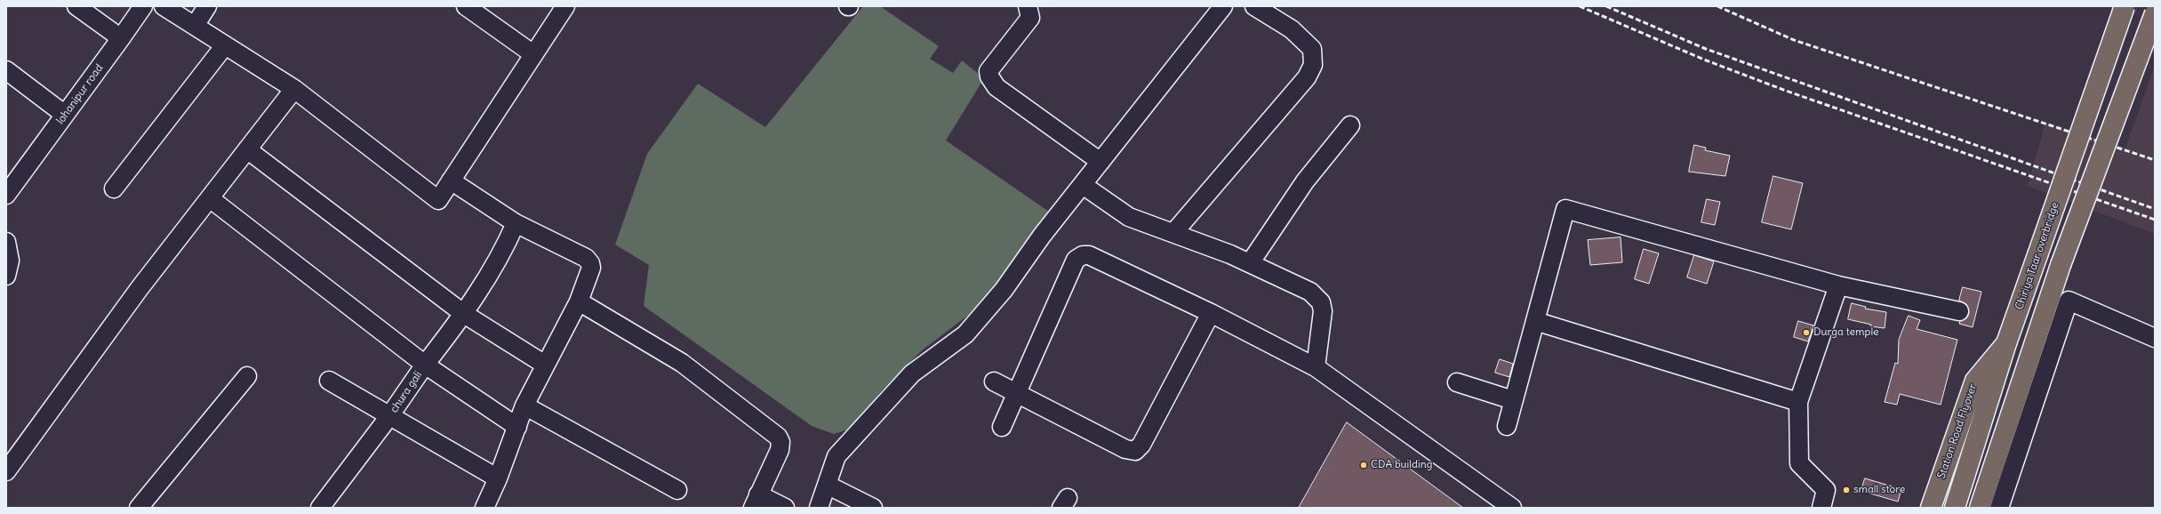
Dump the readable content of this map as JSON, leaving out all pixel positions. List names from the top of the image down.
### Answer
{
  "streets": {
    "main road": ["Chiriya Taar overbridge", "Station Road Flyover"],
    "street": ["lohanipur road", "chura gali"]
  },
  "crossings": [
    ["Chiriya Taar overbridge", "Station Road Flyover"]
  ],
  "places": ["Durga temple", "CDA building", "small store"]
}
